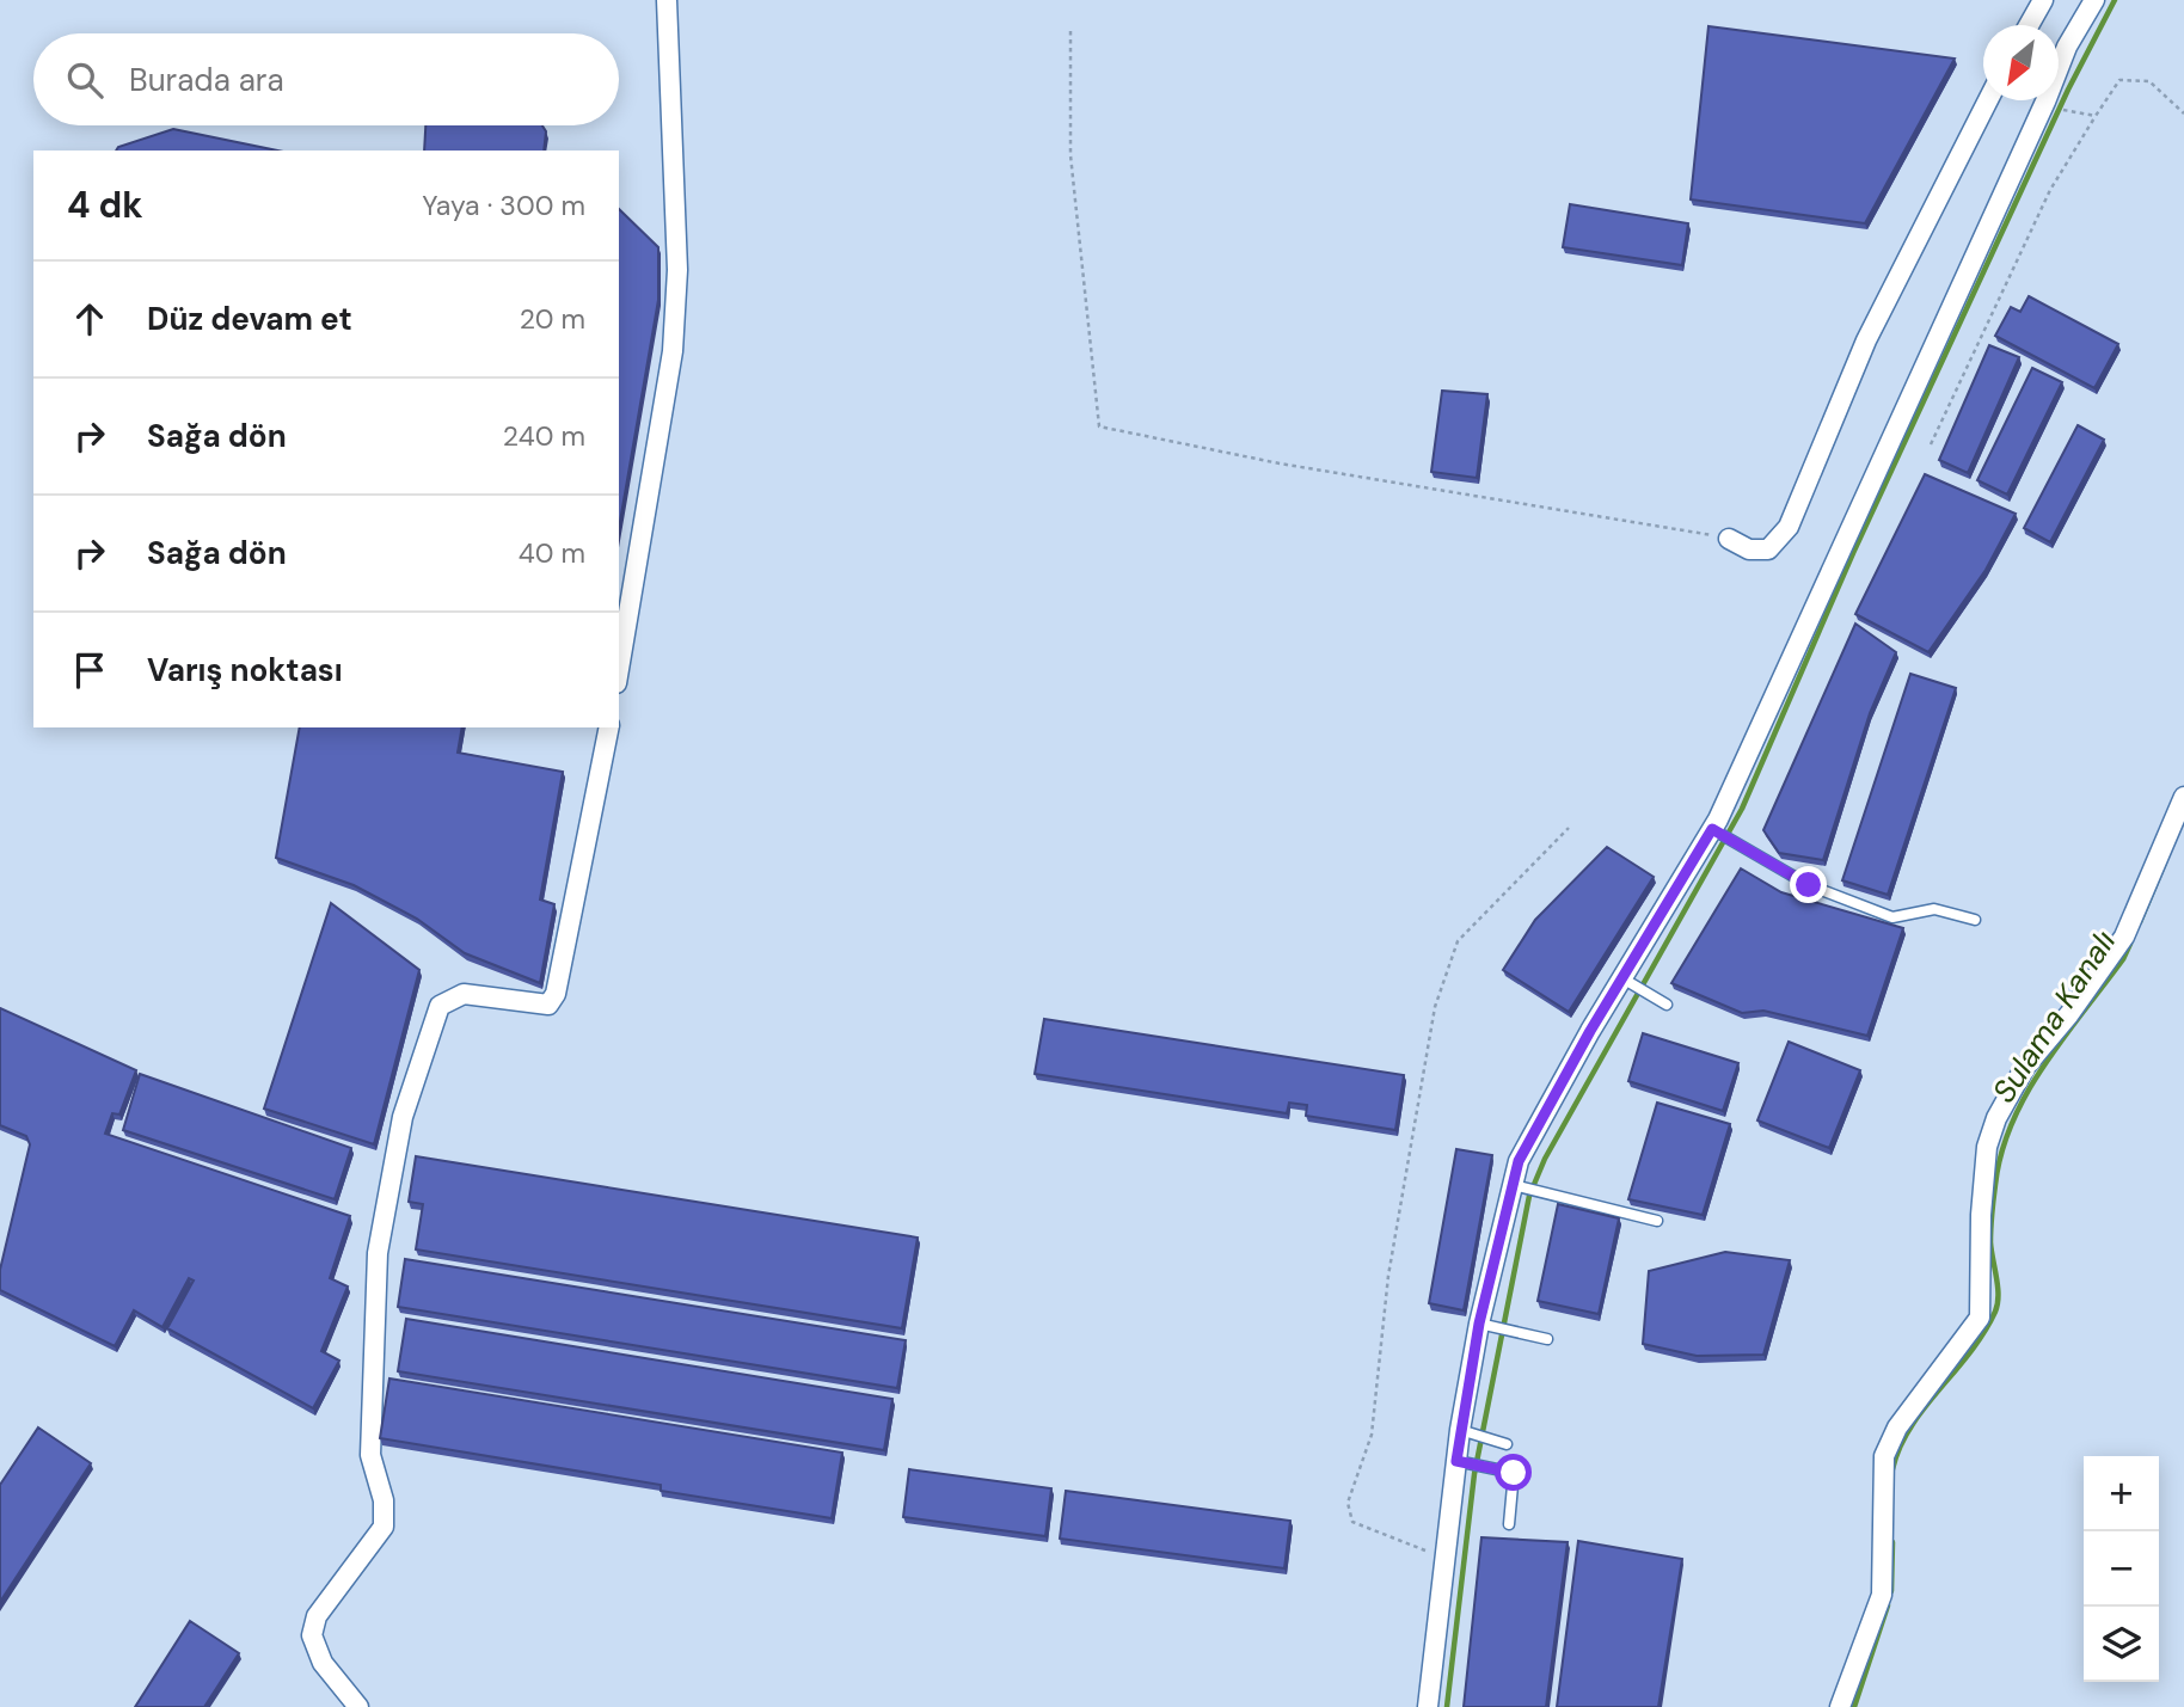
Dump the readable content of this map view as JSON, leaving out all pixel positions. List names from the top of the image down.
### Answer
{
  "water": ["Sulama Kanalı"],
  "north": "bottom left",
  "page": {
    "search": "Burada ara",
    "heading": ["4 dk", "Yaya · 300 m"],
    "list": [
      ["Düz devam et", "20 m"],
      ["Sağa dön", "240 m"],
      ["Sağa dön", "40 m"],
      "Varış noktası"
    ],
    "map_buttons": ["+", "−"]
  }
}
